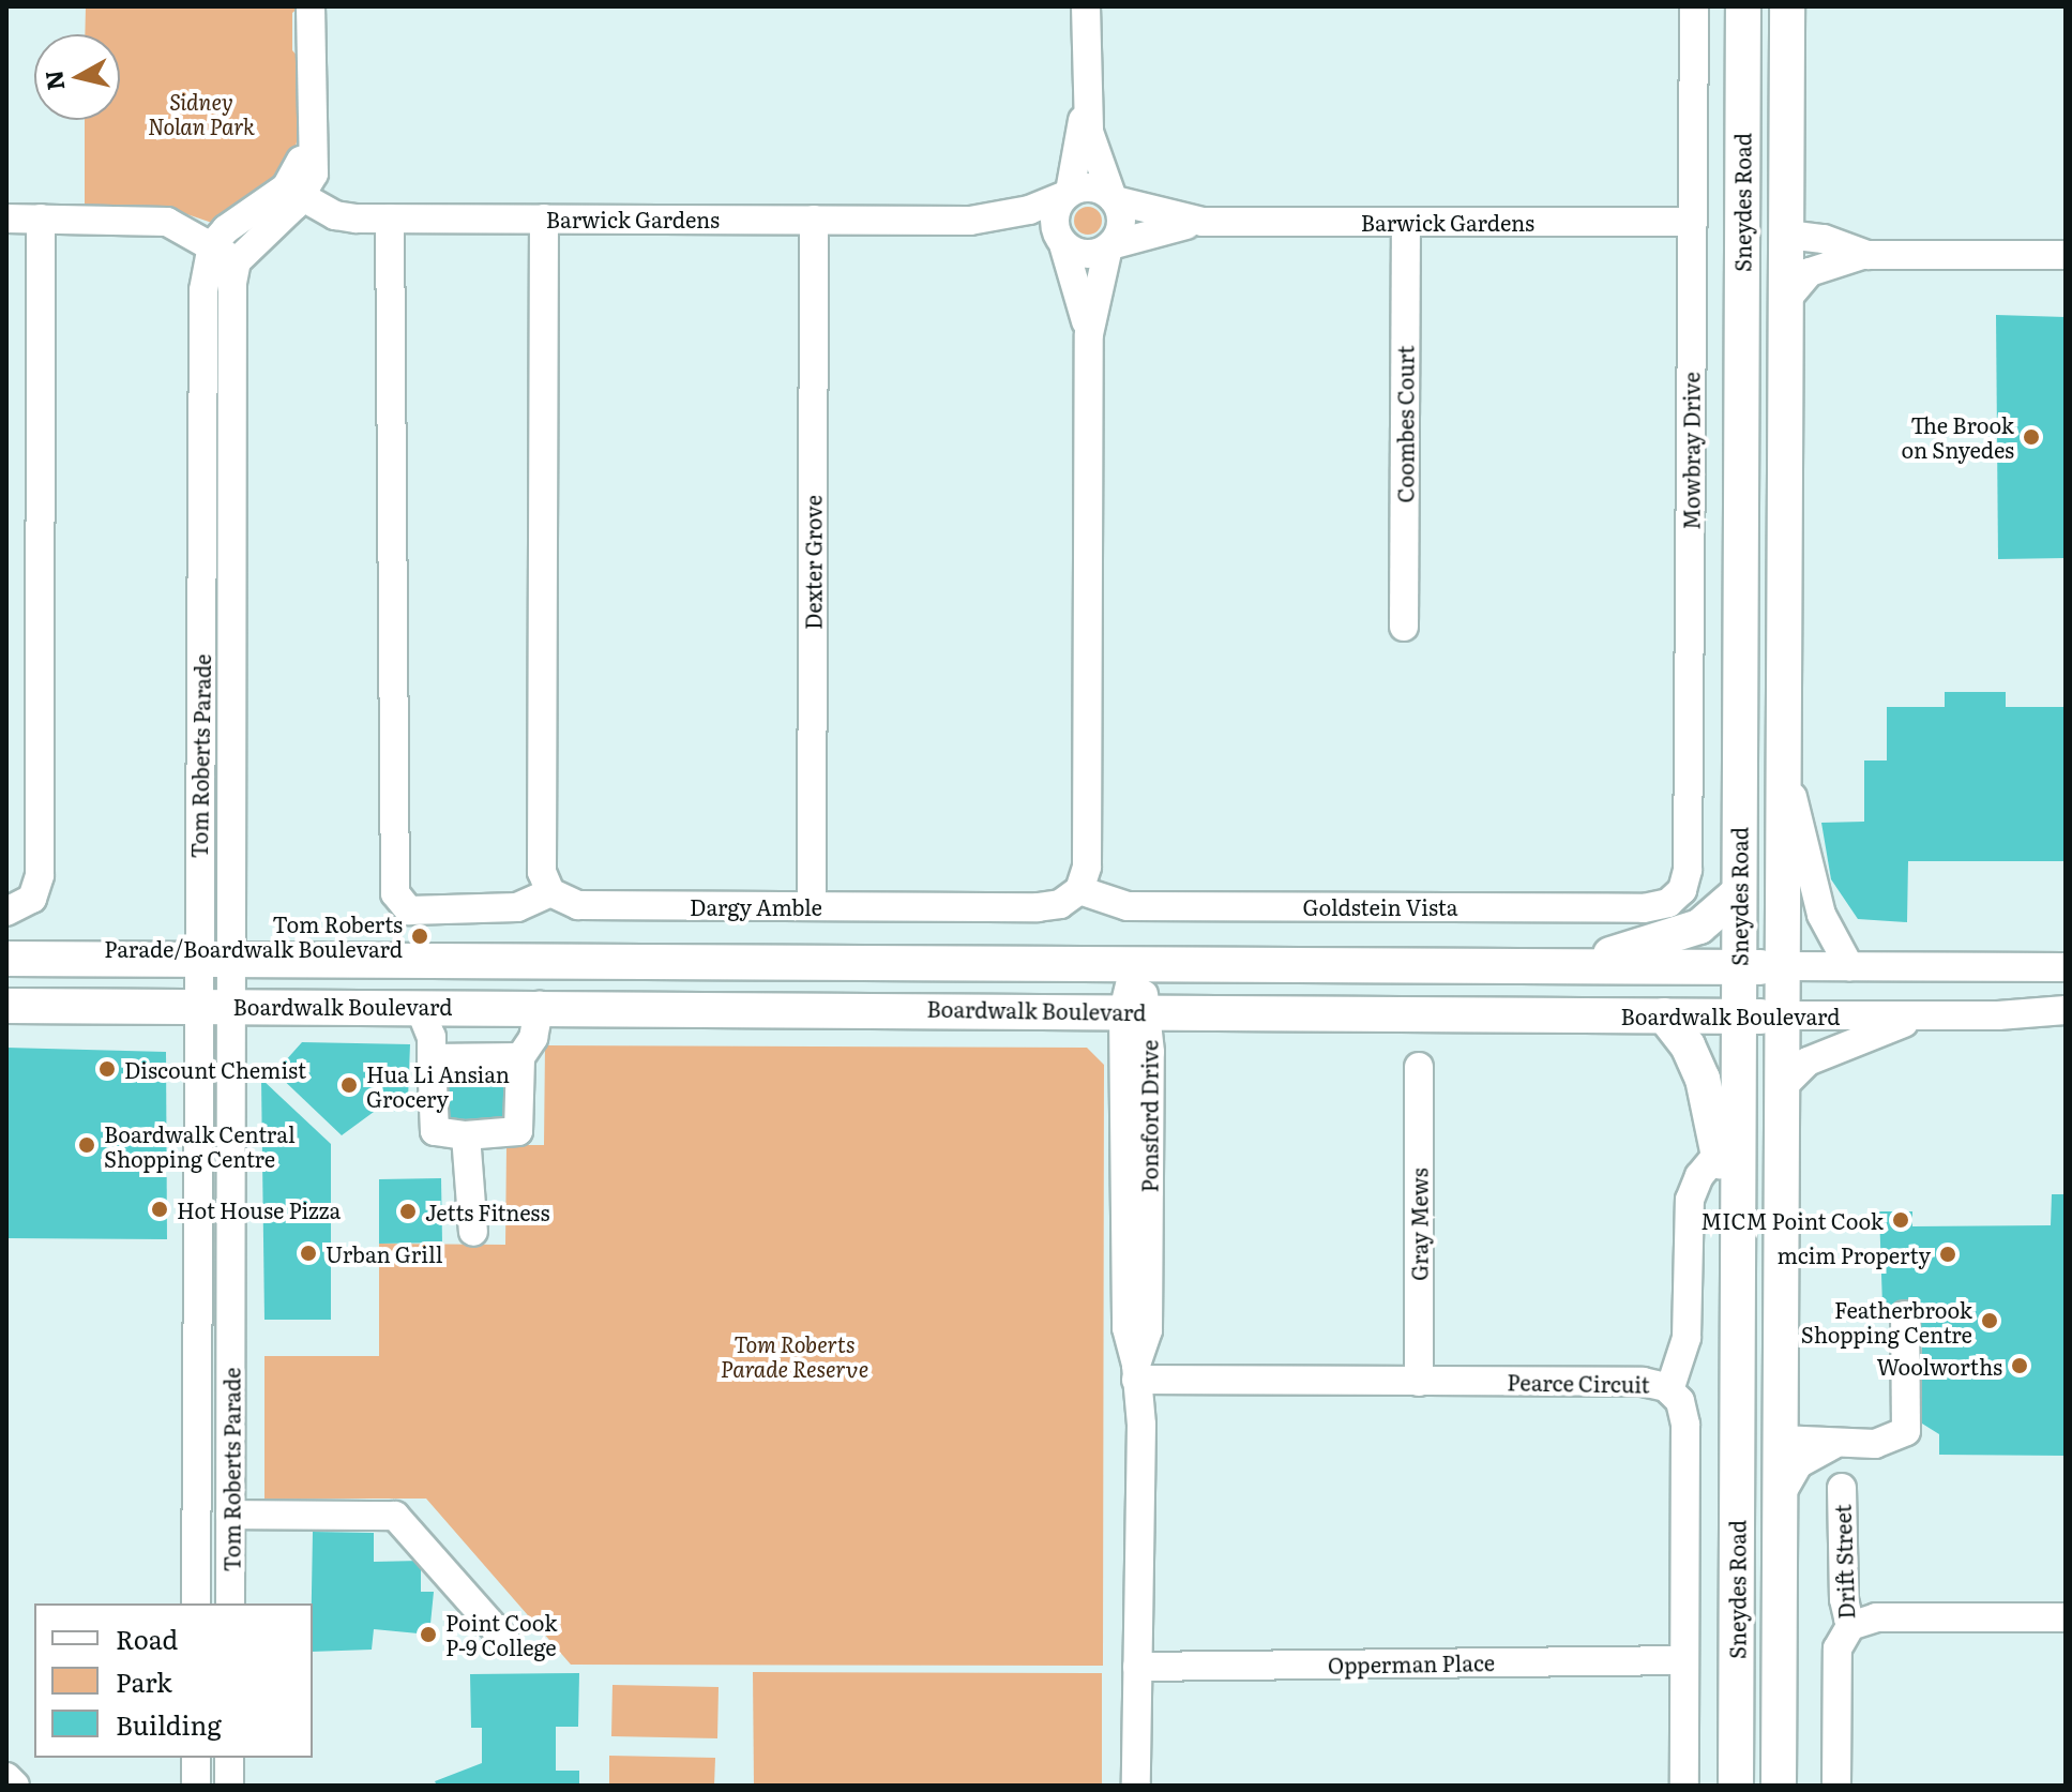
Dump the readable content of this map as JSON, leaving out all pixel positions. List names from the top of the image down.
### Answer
{
  "streets": {
    "main road": ["Sneydes Road", "Boardwalk Boulevard"],
    "street": [
      "Barwick Gardens",
      "Coombes Court",
      "Mowbray Drive",
      "Dexter Grove",
      "Tom Roberts Parade",
      "Dargy Amble",
      "Goldstein Vista",
      "Ponsford Drive",
      "Gray Mews",
      "Pearce Circuit",
      "Drift Street",
      "Opperman Place"
    ]
  },
  "crossings": [
    ["Sneydes Road", "Boardwalk Boulevard"],
    ["Barwick Gardens", "Coombes Court"],
    ["Barwick Gardens", "Mowbray Drive"],
    ["Barwick Gardens", "Dexter Grove"],
    ["Mowbray Drive", "Goldstein Vista"],
    ["Dexter Grove", "Dargy Amble"],
    ["Tom Roberts Parade", "Boardwalk Boulevard"],
    ["Dargy Amble", "Goldstein Vista"],
    ["Boardwalk Boulevard", "Ponsford Drive"],
    ["Ponsford Drive", "Pearce Circuit"],
    ["Ponsford Drive", "Opperman Place"],
    ["Gray Mews", "Pearce Circuit"],
    ["Pearce Circuit", "Opperman Place"]
  ],
  "parks": ["Sidney Nolan Park", "Tom Roberts Parade Reserve"],
  "places": [
    "The Brook on Snyedes",
    "Tom Roberts Parade/Boardwalk Boulevard",
    "Discount Chemist",
    "Hua Li Ansian Grocery",
    "Boardwalk Central Shopping Centre",
    "Hot House Pizza",
    "Jetts Fitness",
    "MICM Point Cook",
    "Urban Grill",
    "mcim Property",
    "Featherbrook Shopping Centre",
    "Woolworths",
    "Point Cook P-9 College"
  ],
  "legend": ["Road", "Park", "Building"],
  "north": "left"
}
